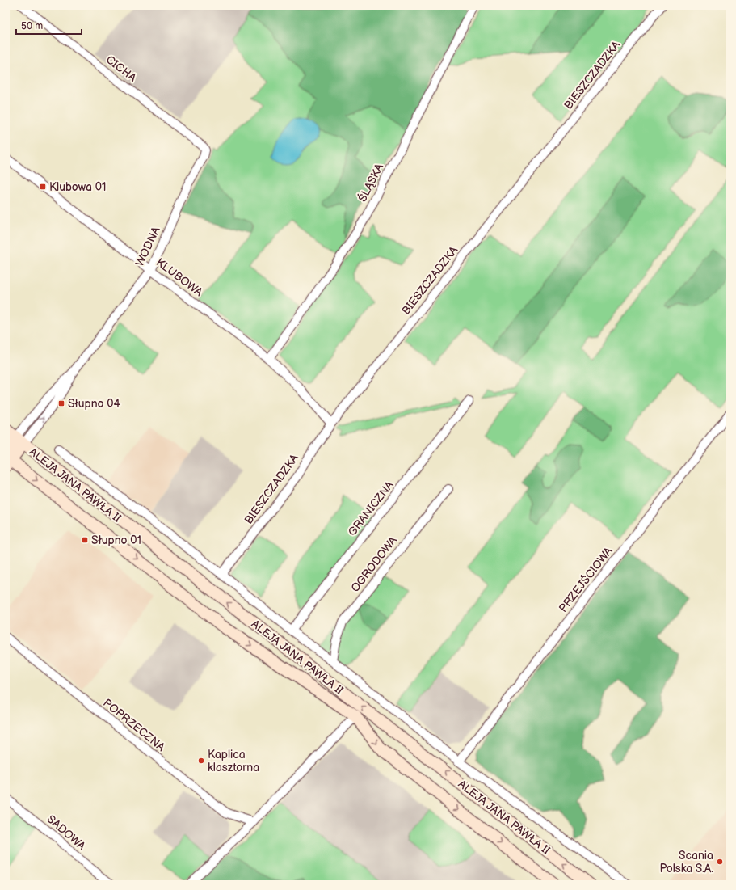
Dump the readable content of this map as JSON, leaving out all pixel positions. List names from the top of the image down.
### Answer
{
  "streets": {
    "main road": ["ALEJA JANA PAWŁA II"],
    "street": [
      "CICHA",
      "BIESZCZADZKA",
      "ŚLĄSKA",
      "WODNA",
      "KLUBOWA",
      "GRANICZNA",
      "OGRODOWA",
      "PRZEJŚCIOWA",
      "POPRZECZNA",
      "SADOWA"
    ]
  },
  "crossings": [
    ["CICHA", "WODNA"],
    ["BIESZCZADZKA", "KLUBOWA"],
    ["ŚLĄSKA", "KLUBOWA"],
    ["WODNA", "KLUBOWA"],
    ["WODNA", "ALEJA JANA PAWŁA II"]
  ],
  "places": {
    "transit": ["Klubowa 01", "Słupno 04", "Słupno 01"],
    "other": ["Kaplica klasztorna", "Scania Polska S.A."]
  },
  "scale_bar": "50 m"
}
